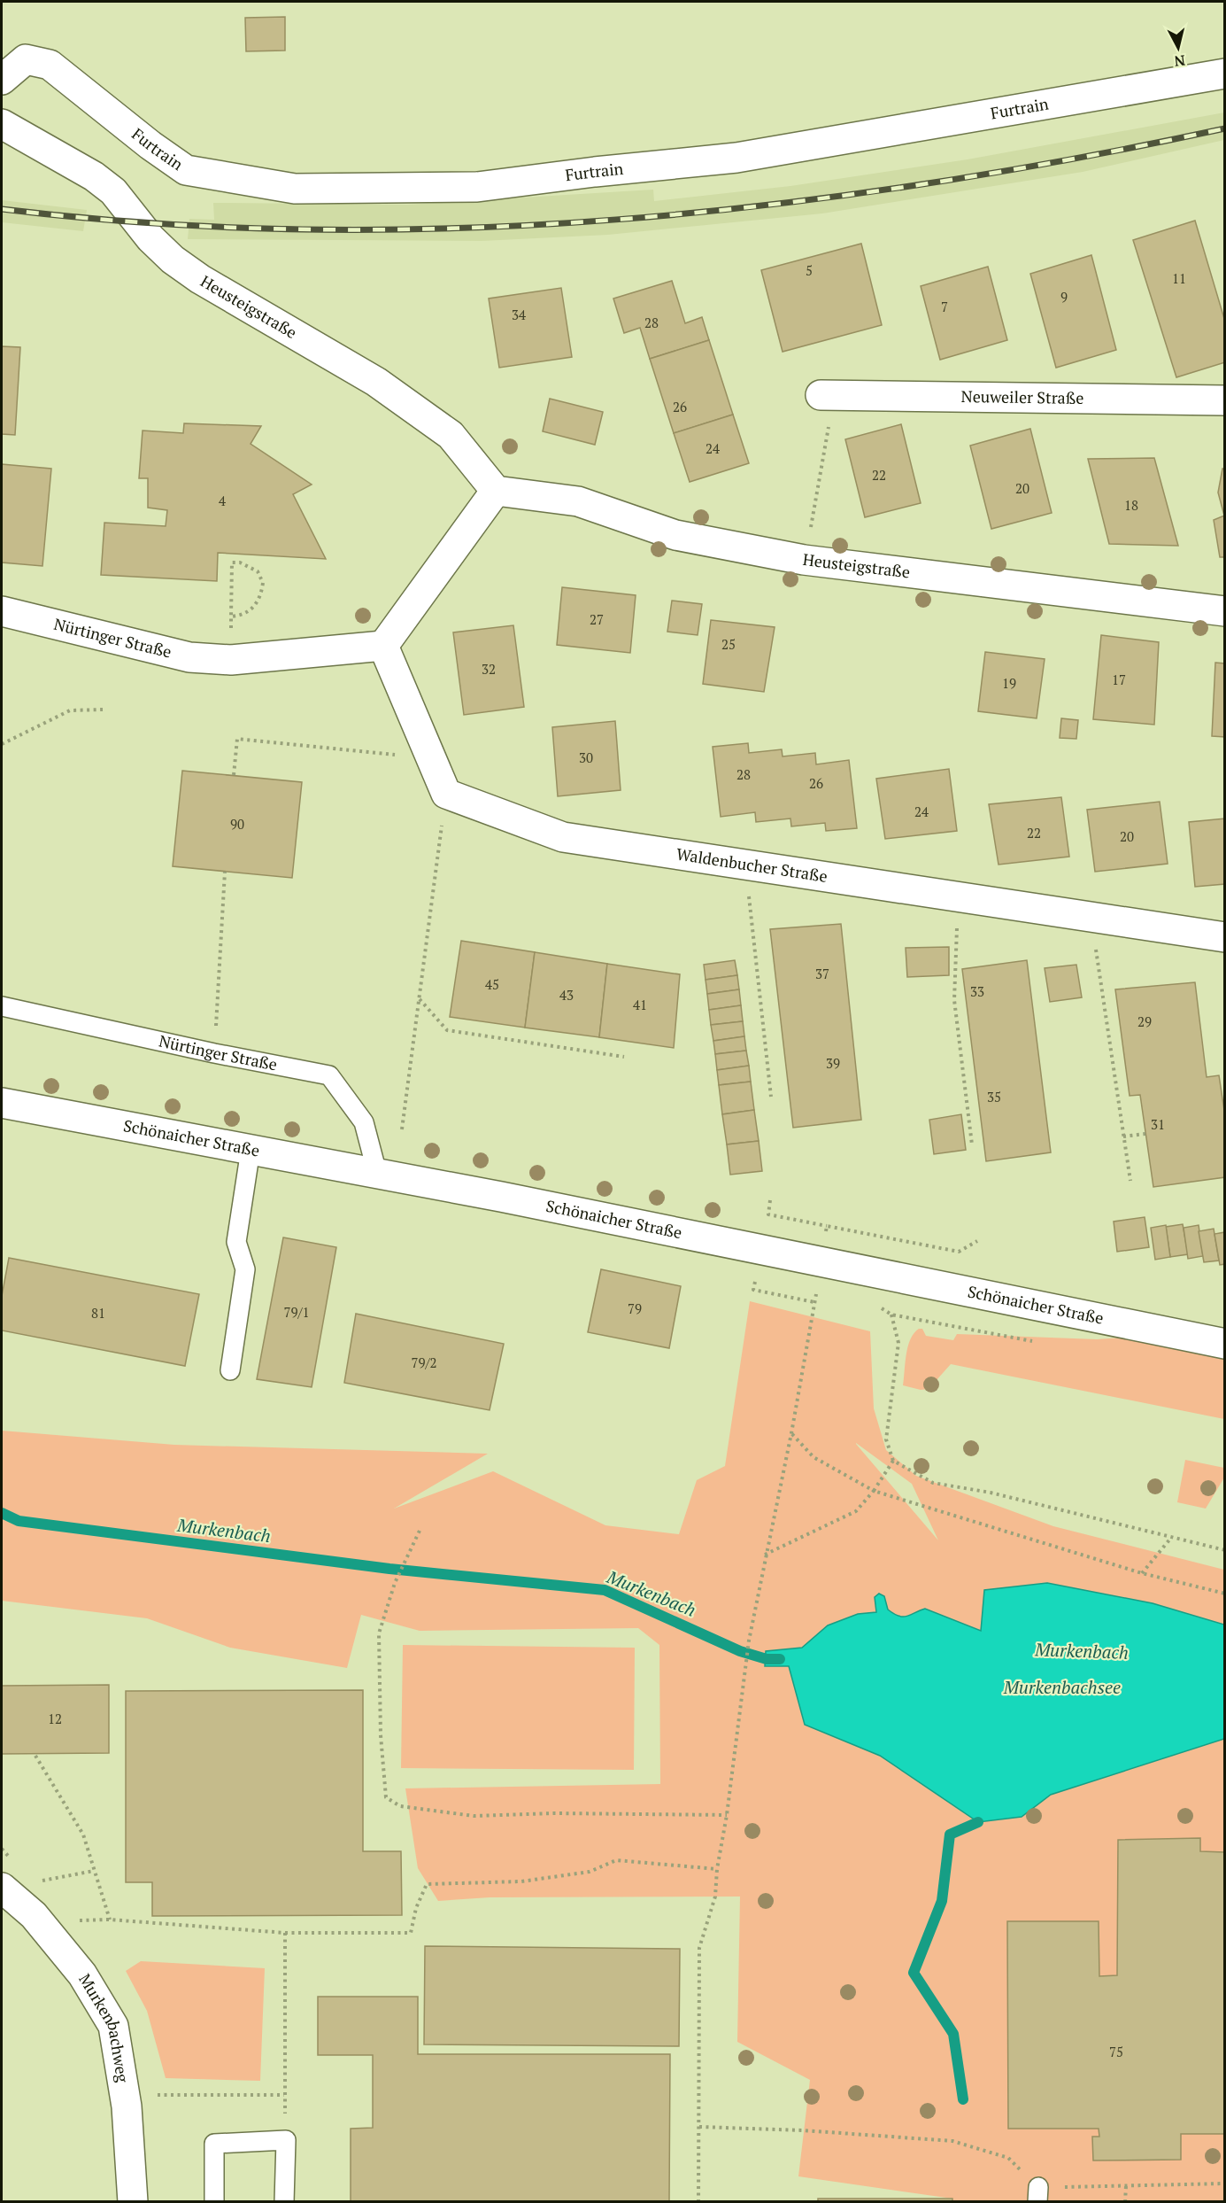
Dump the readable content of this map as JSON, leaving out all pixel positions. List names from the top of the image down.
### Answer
{
  "streets": {
    "street": [
      "Furtrain",
      "Heusteigstraße",
      "Neuweiler Straße",
      "Nürtinger Straße",
      "Waldenbucher Straße",
      "Schönaicher Straße",
      "Murkenbachweg"
    ]
  },
  "crossings": [
    ["Nürtinger Straße", "Schönaicher Straße"]
  ],
  "water": ["Murkenbach", "Murkenbachsee"],
  "house_numbers": [
    "5",
    "11",
    "9",
    "7",
    "34",
    "28",
    "26",
    "24",
    "22",
    "20",
    "4",
    "18",
    "27",
    "25",
    "32",
    "17",
    "19",
    "30",
    "28",
    "26",
    "24",
    "90",
    "22",
    "20",
    "37",
    "45",
    "33",
    "43",
    "41",
    "29",
    "39",
    "35",
    "31",
    "79",
    "79/1",
    "81",
    "79/2",
    "12",
    "75"
  ],
  "north": "bottom"
}
